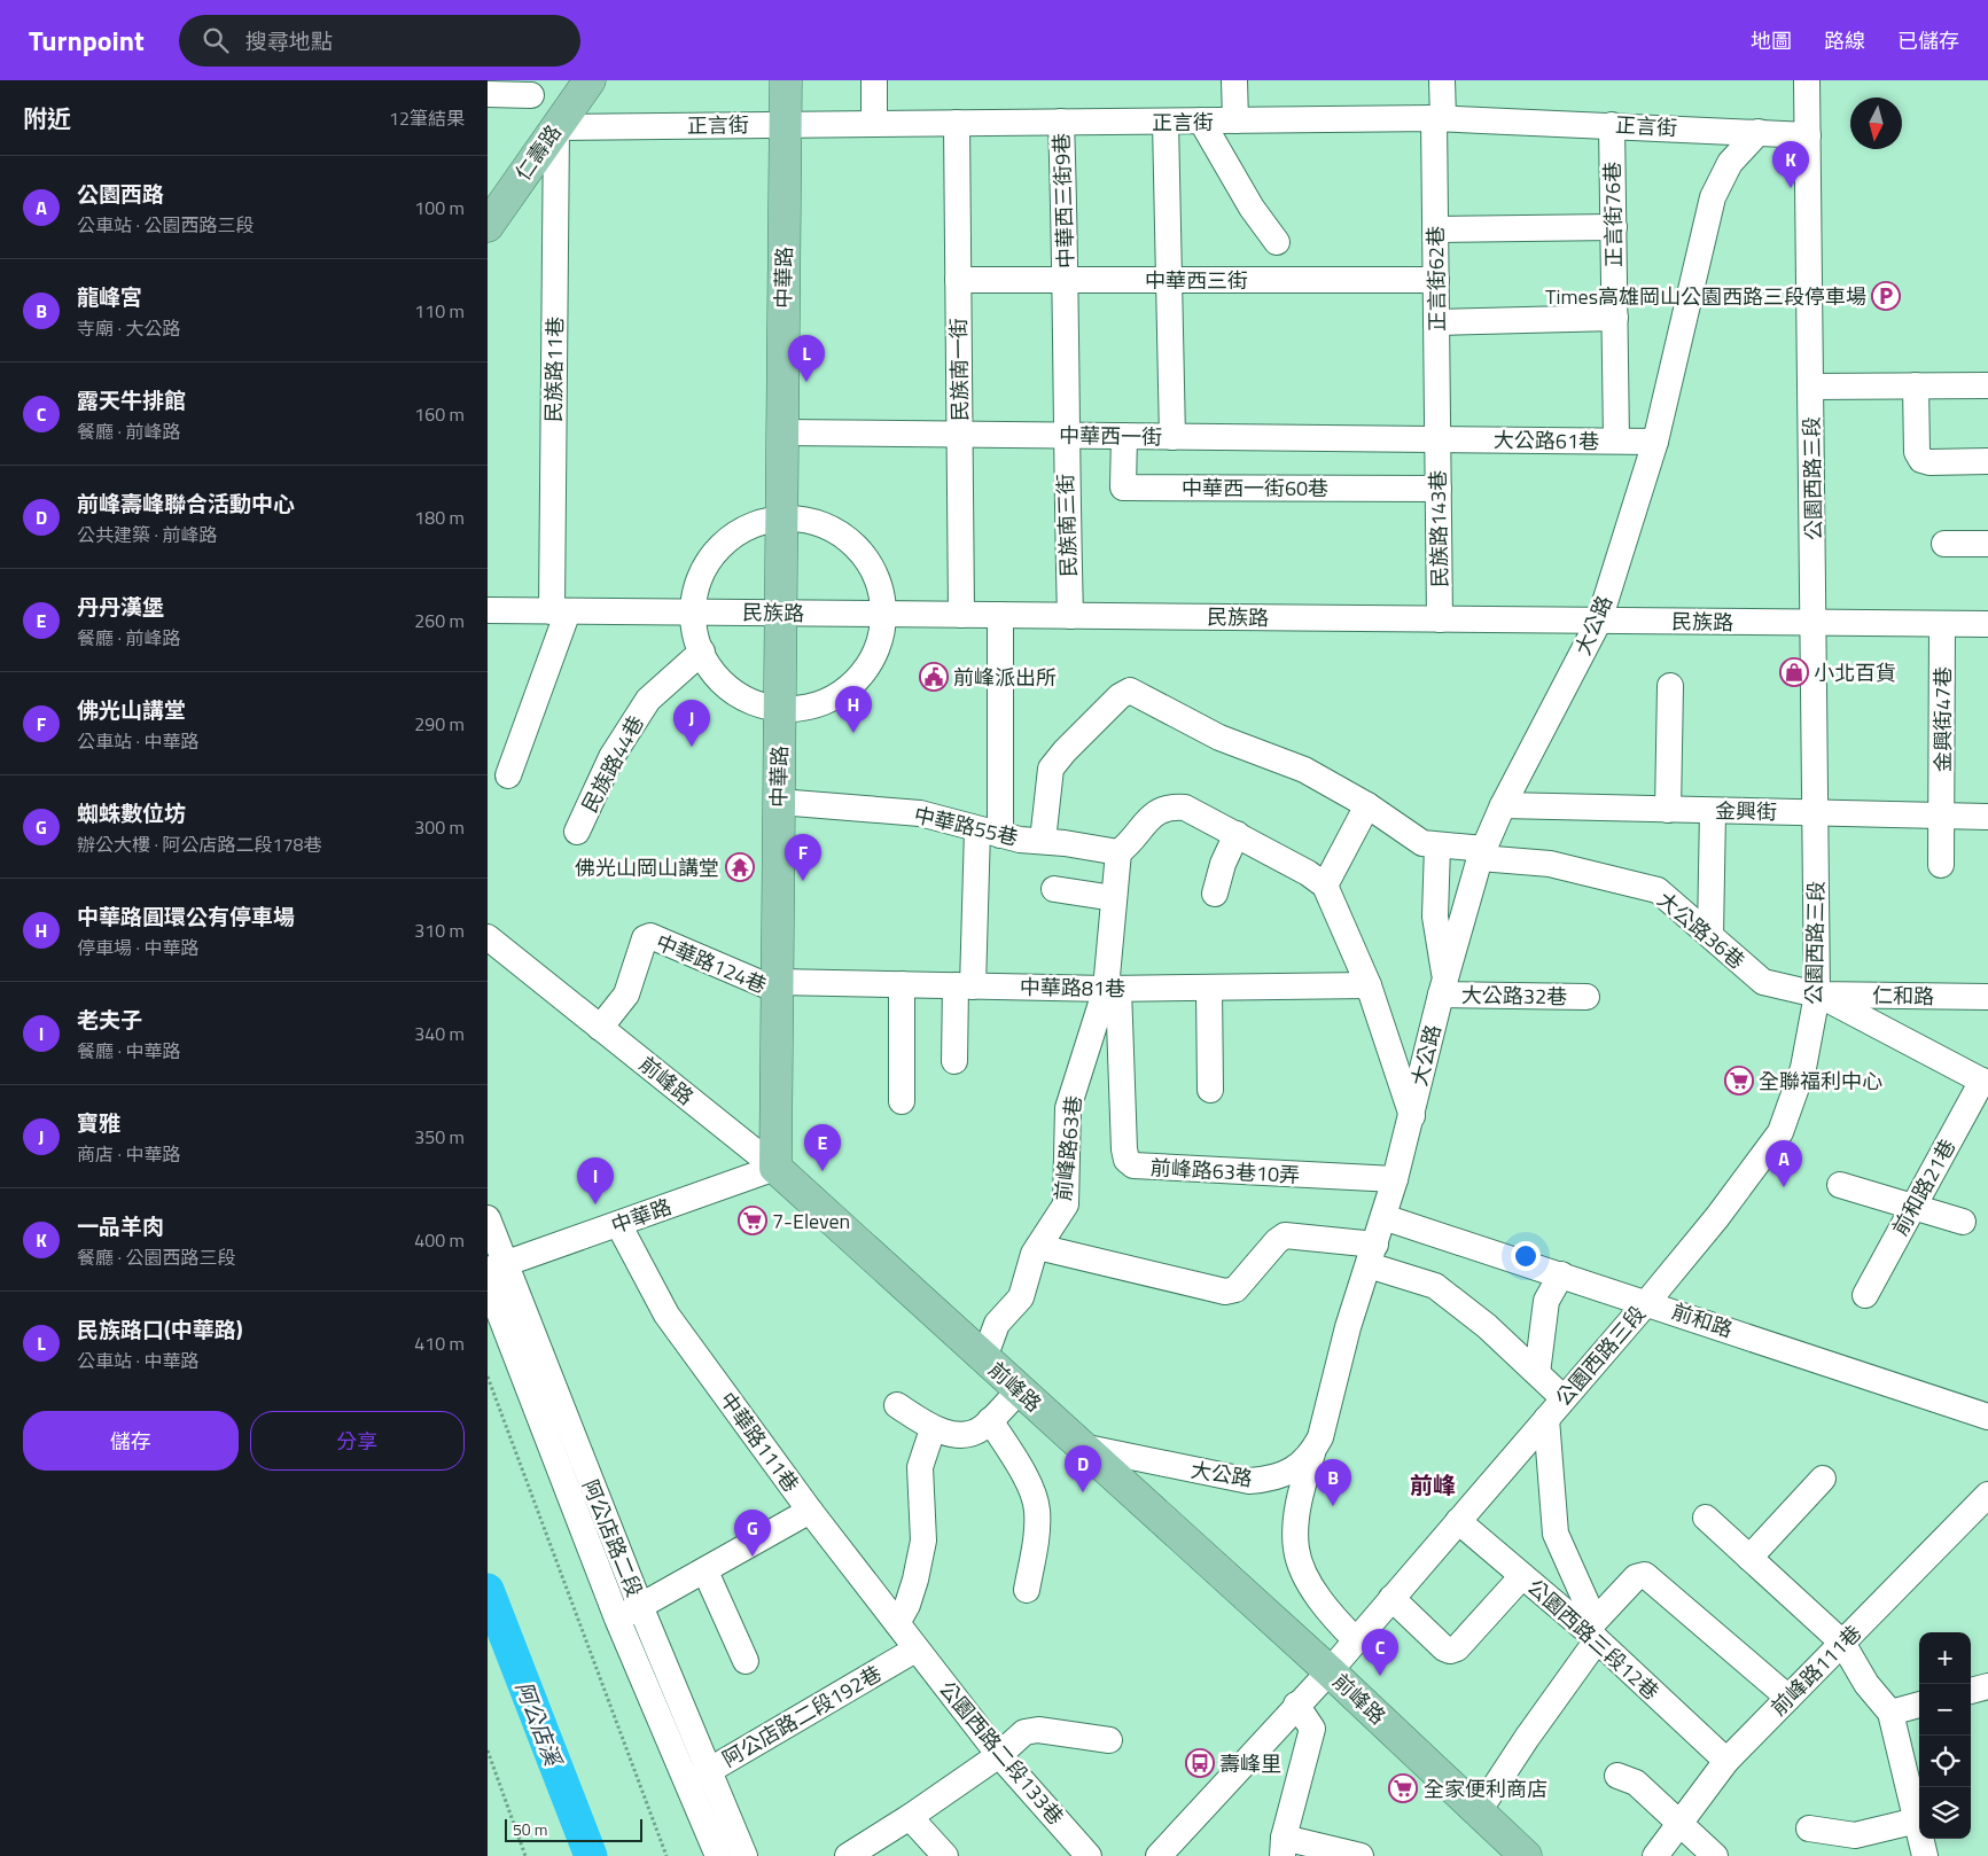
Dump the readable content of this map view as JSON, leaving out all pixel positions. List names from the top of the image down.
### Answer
{
  "streets": {
    "main road": ["仁壽路", "中華路", "前峰路"],
    "street": [
      "正言街",
      "中華西三街9巷",
      "正言街76巷",
      "正言街62巷",
      "中華西三街",
      "民族路11巷",
      "民族南一街",
      "中華西一街",
      "大公路61巷",
      "公園西路三段",
      "中華西一街60巷",
      "民族南三街",
      "民族路143巷",
      "民族路",
      "大公路",
      "金興街47巷",
      "民族路44巷",
      "金興街",
      "中華路55巷",
      "大公路36巷",
      "中華路124巷",
      "中華路81巷",
      "大公路32巷",
      "仁和路",
      "前峰路63巷",
      "前峰路63巷10弄",
      "前和路21巷",
      "前和路",
      "中華路111巷",
      "阿公店路二段",
      "公園西路三段12巷",
      "前峰路111巷",
      "阿公店路二段192巷",
      "公園西路二段133巷"
    ]
  },
  "crossings": [
    ["正言街", "仁壽路"],
    ["正言街", "中華西三街9巷"],
    ["正言街", "正言街76巷"],
    ["正言街", "中華路"],
    ["正言街", "正言街62巷"],
    ["正言街", "民族路11巷"],
    ["正言街", "民族南一街"],
    ["正言街", "公園西路三段"],
    ["正言街", "大公路"],
    ["仁壽路", "民族路11巷"],
    ["中華西三街9巷", "中華西三街"],
    ["中華西三街9巷", "中華西一街"],
    ["中華西三街9巷", "民族南三街"],
    ["正言街76巷", "大公路61巷"],
    ["中華路", "中華西一街"],
    ["中華路", "民族路"],
    ["中華路", "中華路55巷"],
    ["中華路", "中華路124巷"],
    ["中華路", "中華路81巷"],
    ["中華路", "前峰路"],
    ["中華路", "中華路111巷"],
    ["中華路", "阿公店路二段"],
    ["正言街62巷", "中華西三街"],
    ["正言街62巷", "中華西一街"],
    ["正言街62巷", "大公路61巷"],
    ["正言街62巷", "民族路143巷"],
    ["中華西三街", "民族南一街"],
    ["民族路11巷", "民族路"],
    ["民族南一街", "中華西一街"],
    ["民族南一街", "民族路"],
    ["中華西一街", "大公路61巷"],
    ["中華西一街", "中華西一街60巷"],
    ["中華西一街", "民族南三街"],
    ["中華西一街", "民族路143巷"],
    ["大公路61巷", "民族路143巷"],
    ["大公路61巷", "大公路"],
    ["公園西路三段", "民族路"],
    ["公園西路三段", "金興街"],
    ["公園西路三段", "大公路36巷"],
    ["公園西路三段", "仁和路"],
    ["公園西路三段", "前峰路"],
    ["公園西路三段", "前和路"],
    ["公園西路三段", "公園西路三段12巷"],
    ["中華西一街60巷", "民族路143巷"],
    ["民族南三街", "民族路"],
    ["民族路143巷", "民族路"],
    ["民族路", "大公路"],
    ["民族路", "金興街47巷"],
    ["大公路", "金興街"],
    ["大公路", "大公路36巷"],
    ["大公路", "中華路81巷"],
    ["大公路", "大公路32巷"],
    ["大公路", "前峰路"],
    ["大公路", "前峰路63巷10弄"],
    ["大公路", "前和路"],
    ["金興街47巷", "金興街"],
    ["中華路55巷", "前峰路63巷"],
    ["大公路36巷", "仁和路"],
    ["中華路124巷", "中華路81巷"],
    ["中華路124巷", "前峰路"],
    ["中華路81巷", "前峰路63巷"],
    ["中華路81巷", "前峰路63巷10弄"],
    ["前峰路", "前峰路63巷"],
    ["前峰路63巷", "前峰路63巷10弄"],
    ["中華路111巷", "阿公店路二段192巷"],
    ["中華路111巷", "公園西路二段133巷"],
    ["阿公店路二段", "阿公店路二段192巷"],
    ["公園西路三段12巷", "前峰路111巷"],
    ["阿公店路二段192巷", "公園西路二段133巷"]
  ],
  "districts": ["前峰"],
  "water": ["阿公店溪"],
  "places": {
    "parking": ["Times高雄岡山公園西路三段停車場"],
    "shop": ["小北百貨"],
    "public building": ["前峰派出所"],
    "temple": ["佛光山岡山講堂"],
    "supermarket": ["全聯福利中心", "7-Eleven", "全家便利商店"],
    "bus stop": ["壽峰里"]
  },
  "scale_bar": "50 m",
  "north": "bottom",
  "page": {
    "header": "Turnpoint",
    "search": "搜尋地點",
    "nav": ["地圖", "路線", "已儲存"],
    "heading": ["附近", "12筆結果"],
    "pins": [
      "K",
      "L",
      "H",
      "J",
      "F",
      "E",
      "A",
      "I",
      "D",
      "B",
      "G",
      "C"
    ],
    "list": [
      {
        "mark": "A",
        "name": "公園西路",
        "note": "公車站 · 公園西路三段",
        "value": "100 m"
      },
      {
        "mark": "B",
        "name": "龍峰宮",
        "note": "寺廟 · 大公路",
        "value": "110 m"
      },
      {
        "mark": "C",
        "name": "露天牛排館",
        "note": "餐廳 · 前峰路",
        "value": "160 m"
      },
      {
        "mark": "D",
        "name": "前峰壽峰聯合活動中心",
        "note": "公共建築 · 前峰路",
        "value": "180 m"
      },
      {
        "mark": "E",
        "name": "丹丹漢堡",
        "note": "餐廳 · 前峰路",
        "value": "260 m"
      },
      {
        "mark": "F",
        "name": "佛光山講堂",
        "note": "公車站 · 中華路",
        "value": "290 m"
      },
      {
        "mark": "G",
        "name": "蜘蛛數位坊",
        "note": "辦公大樓 · 阿公店路二段178巷",
        "value": "300 m"
      },
      {
        "mark": "H",
        "name": "中華路圓環公有停車場",
        "note": "停車場 · 中華路",
        "value": "310 m"
      },
      {
        "mark": "I",
        "name": "老夫子",
        "note": "餐廳 · 中華路",
        "value": "340 m"
      },
      {
        "mark": "J",
        "name": "寶雅",
        "note": "商店 · 中華路",
        "value": "350 m"
      },
      {
        "mark": "K",
        "name": "一品羊肉",
        "note": "餐廳 · 公園西路三段",
        "value": "400 m"
      },
      {
        "mark": "L",
        "name": "民族路口(中華路)",
        "note": "公車站 · 中華路",
        "value": "410 m"
      }
    ],
    "buttons": ["儲存", "分享"],
    "map_buttons": ["+", "−"],
    "scale": "50 m"
  }
}
